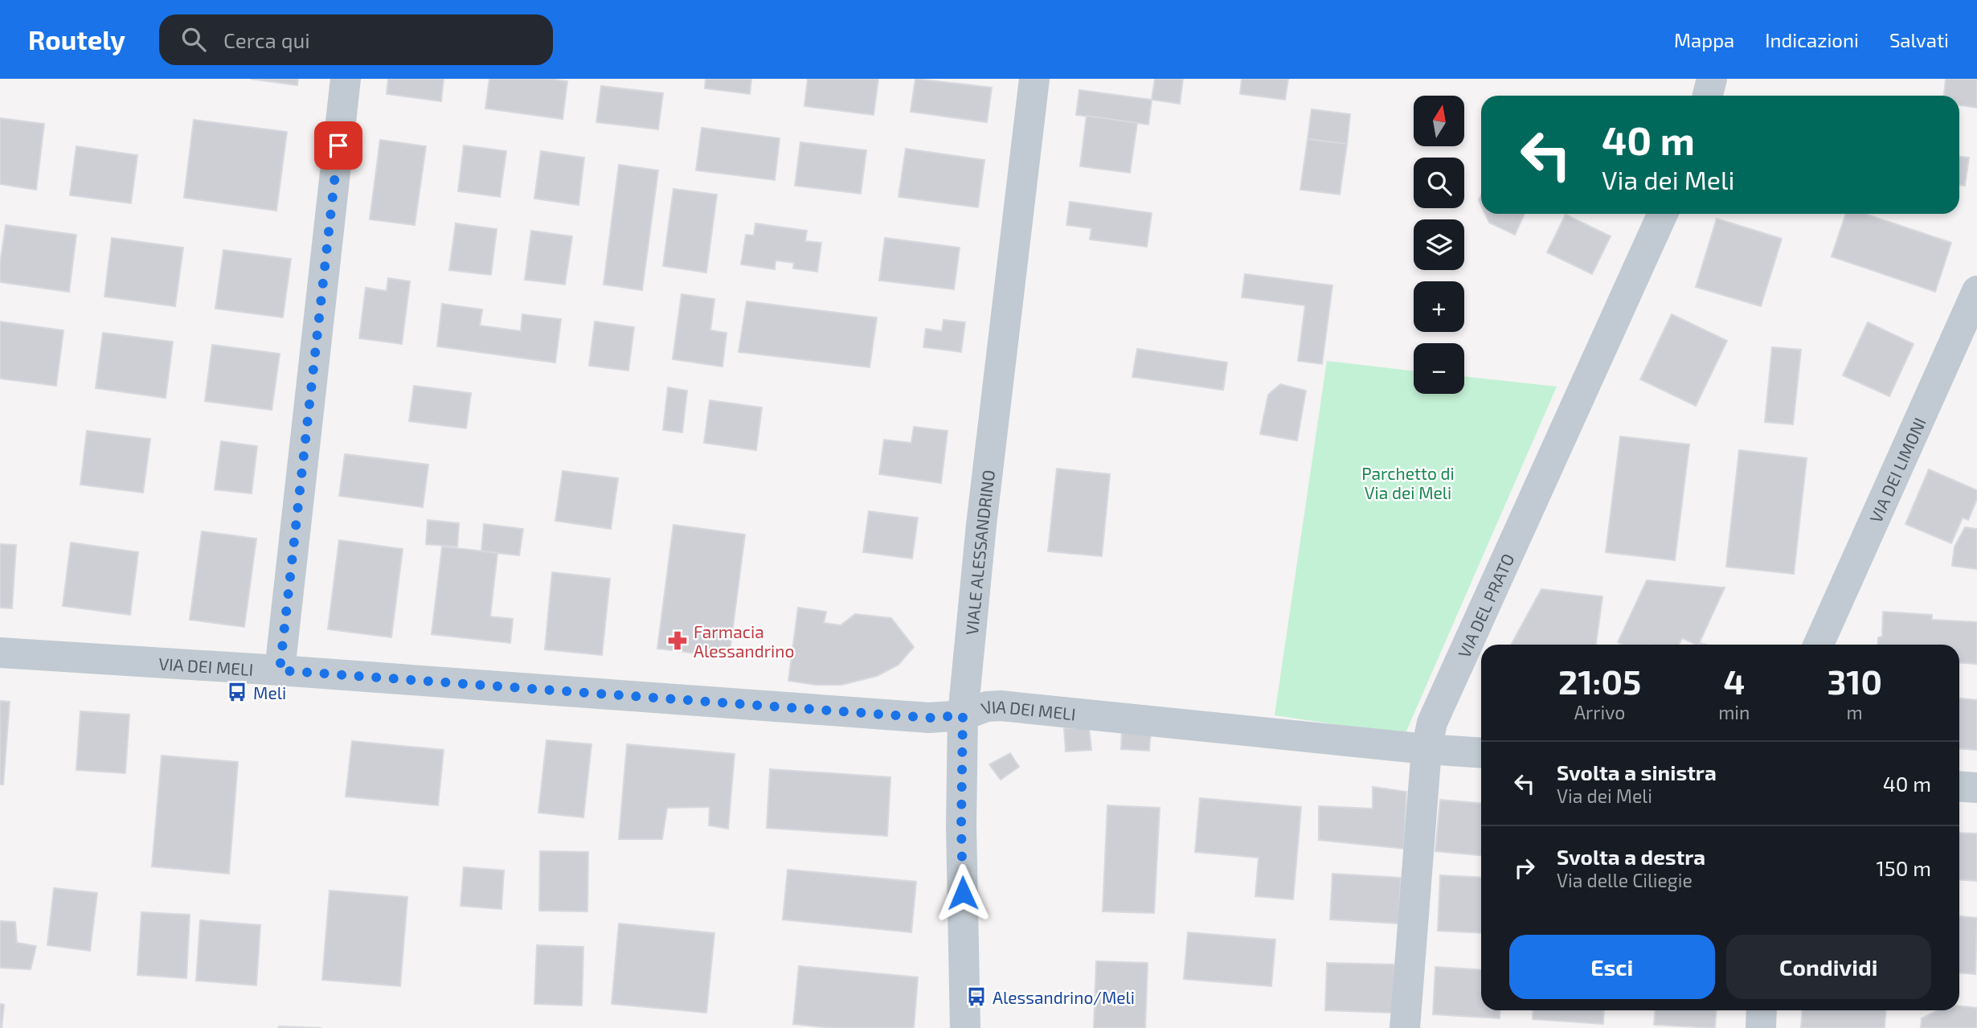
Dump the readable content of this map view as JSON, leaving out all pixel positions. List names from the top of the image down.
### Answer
{
  "streets": {
    "street": [
      "VIA DEI LIMONI",
      "VIALE ALESSANDRINO",
      "VIA DEL PRATO",
      "VIA DEI MELI"
    ]
  },
  "crossings": [
    ["VIALE ALESSANDRINO", "VIA DEI MELI"],
    ["VIA DEL PRATO", "VIA DEI MELI"]
  ],
  "parks": ["Parchetto di Via dei Meli"],
  "places": {
    "pharmacy": ["Farmacia Alessandrino"],
    "bus stop": ["Meli", "Alessandrino/Meli"]
  },
  "north": "top",
  "page": {
    "header": "Routely",
    "search": "Cerca qui",
    "nav": ["Mappa", "Indicazioni", "Salvati"],
    "map_buttons": ["+", "−"],
    "turn": ["40 m", "Via dei Meli"],
    "eta": [
      "21:05",
      "Arrivo",
      "4",
      "min",
      "310",
      "m"
    ],
    "list": [
      {
        "name": "Svolta a sinistra",
        "note": "Via dei Meli",
        "value": "40 m"
      },
      {
        "name": "Svolta a destra",
        "note": "Via delle Ciliegie",
        "value": "150 m"
      }
    ],
    "buttons": ["Esci", "Condividi"]
  }
}
